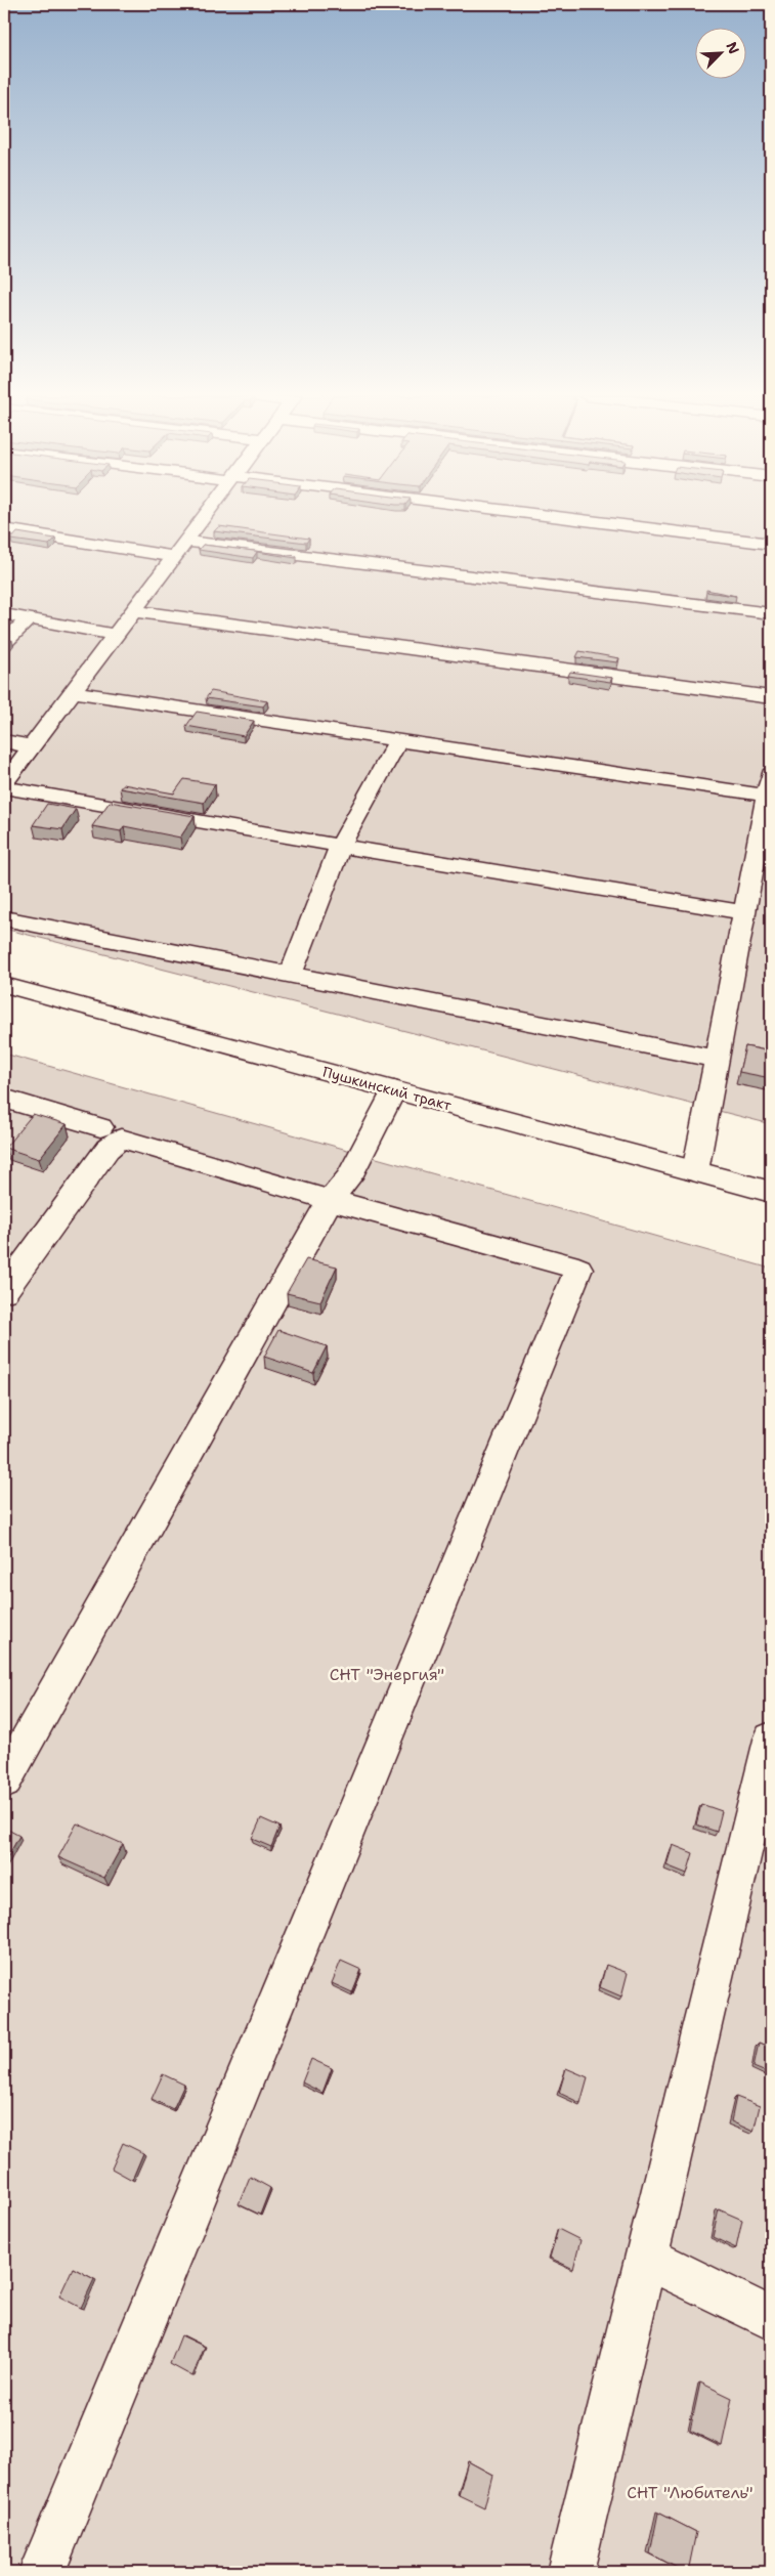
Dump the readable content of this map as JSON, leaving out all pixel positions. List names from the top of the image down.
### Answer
{
  "streets": {
    "main road": ["Пушкинский тракт"]
  },
  "parks": ["СНТ \"Энергия\"", "СНТ \"Любитель\""],
  "north": "top right"
}
